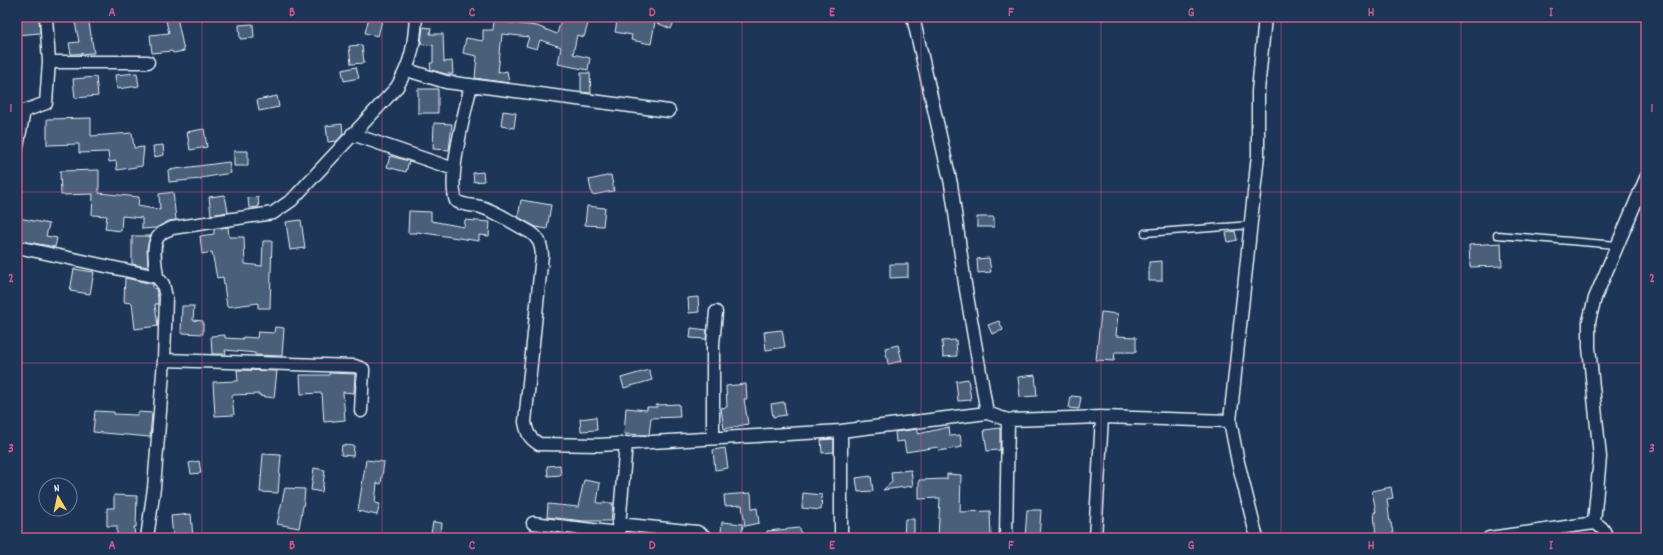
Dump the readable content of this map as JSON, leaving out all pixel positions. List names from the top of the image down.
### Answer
{
  "north": "top",
  "grid": {
    "columns": [
      "A",
      "B",
      "C",
      "D",
      "E",
      "F",
      "G",
      "H",
      "I"
    ],
    "rows": ["1", "2", "3"]
  }
}
